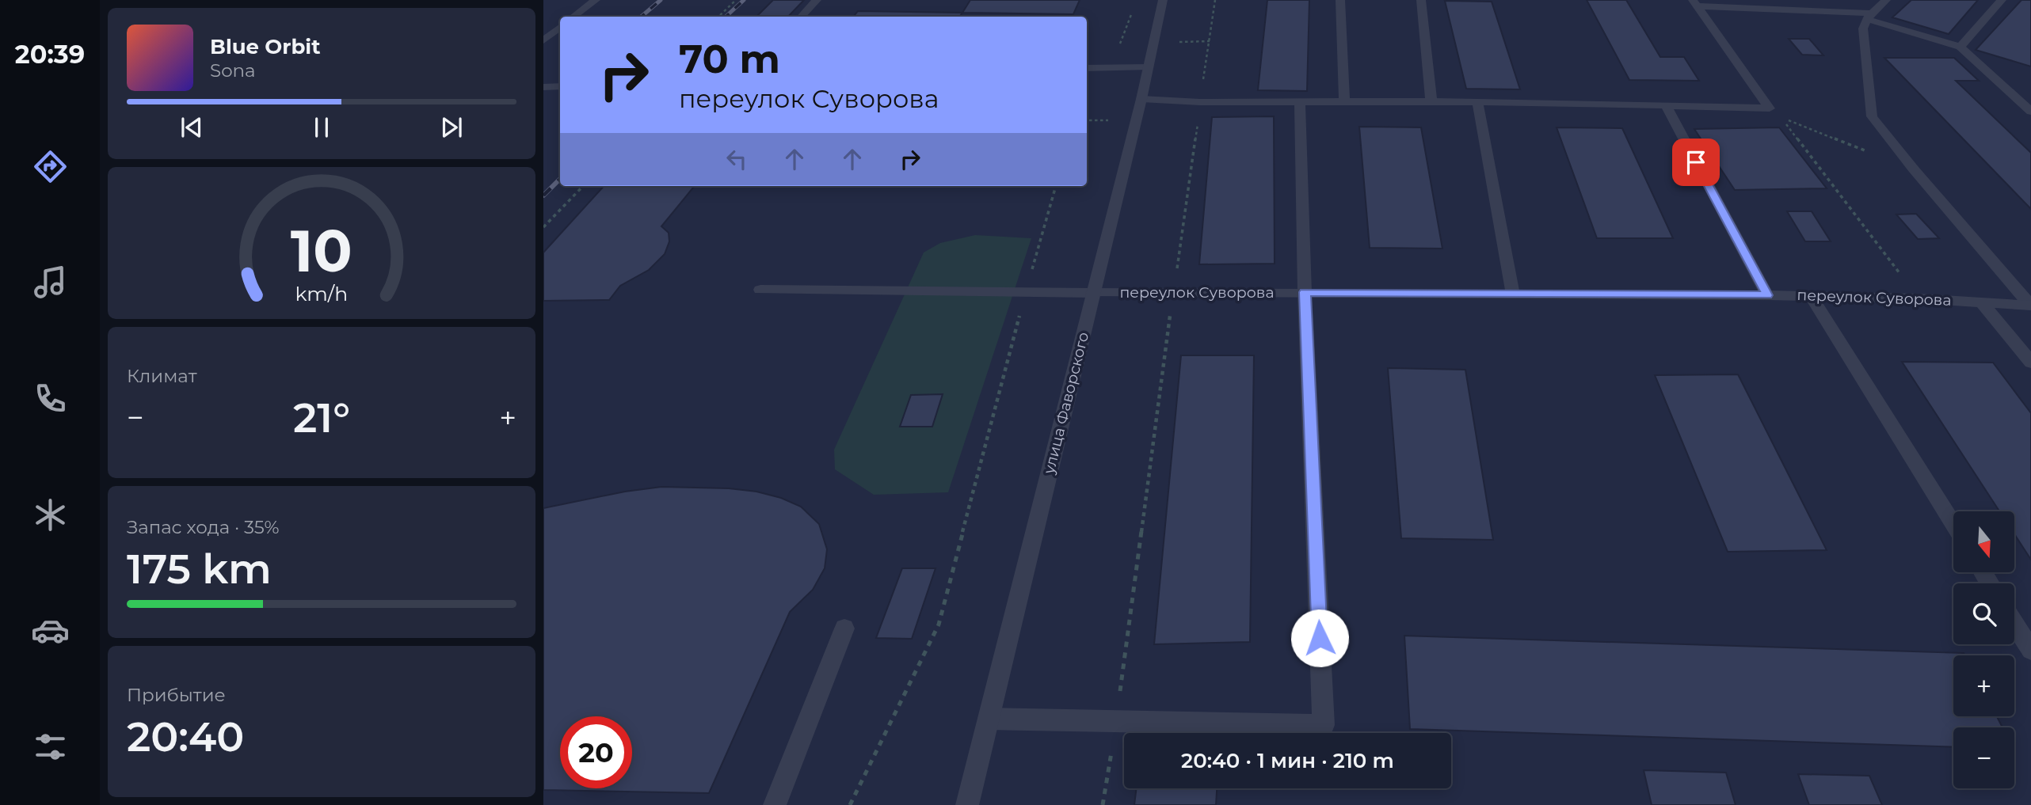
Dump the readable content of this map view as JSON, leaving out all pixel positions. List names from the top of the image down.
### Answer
{
  "streets": {
    "street": ["переулок Суворова", "улица Фаворского"]
  },
  "crossings": [
    ["переулок Суворова", "улица Фаворского"]
  ],
  "north": "bottom",
  "page": {
    "tabs": "20:39",
    "turn": ["70 m", "переулок Суворова"],
    "song": ["Blue Orbit", "Sona"],
    "tile": [
      "Климат",
      ["Запас хода · 35%", "175 km"],
      ["Прибытие", "20:40"]
    ],
    "heat": ["−", "21°", "+"],
    "map_buttons": ["+", "−"],
    "limit": "20",
    "trip": "20:40 · 1 мин · 210 m",
    "gauge": ["10", "km/h"]
  }
}
